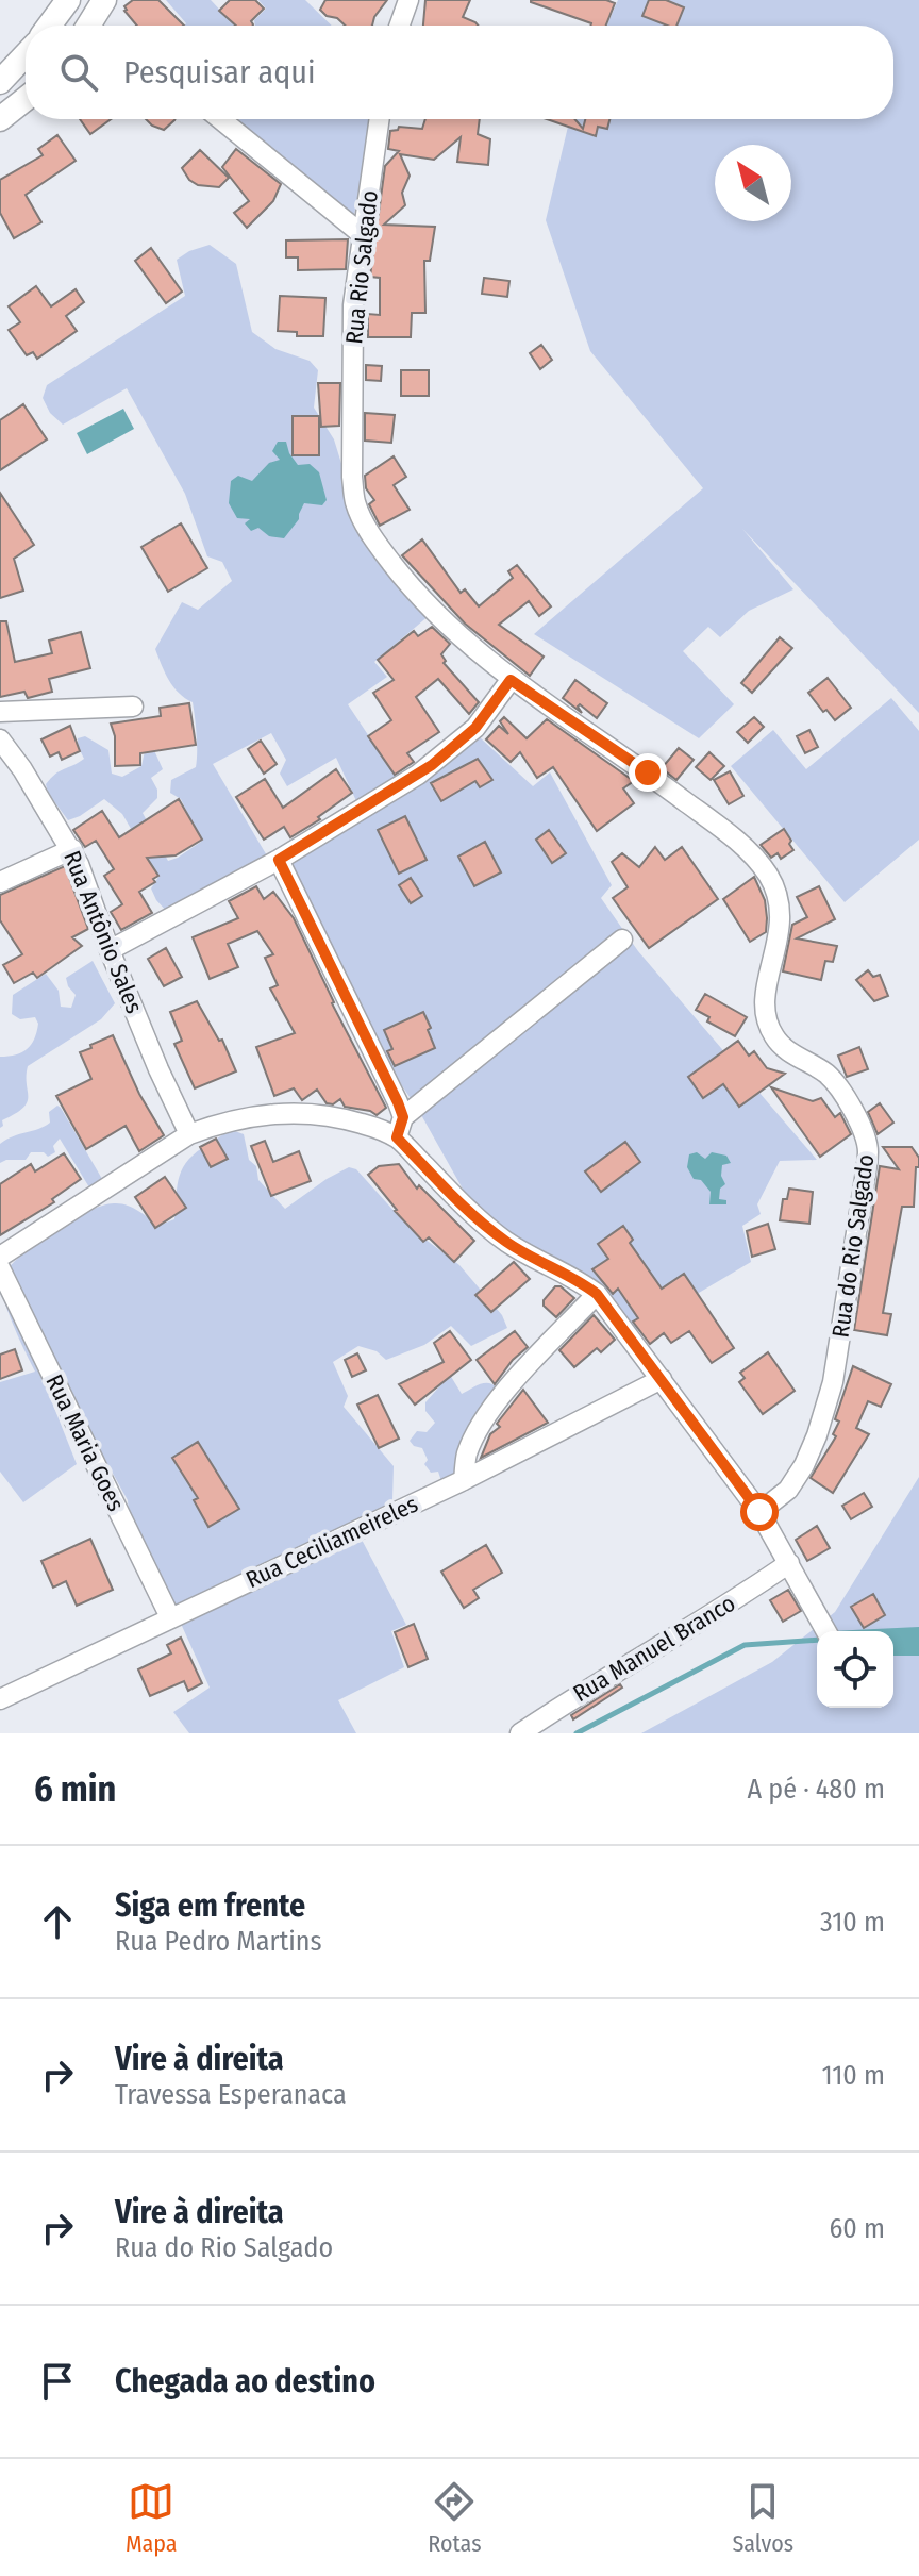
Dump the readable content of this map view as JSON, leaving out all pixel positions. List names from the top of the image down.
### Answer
{
  "streets": {
    "street": [
      "Rua Rio Salgado",
      "Rua Antônio Sales",
      "Rua do Rio Salgado",
      "Rua Maria Goes",
      "Rua Ceciliameireles",
      "Rua Manuel Branco"
    ]
  },
  "crossings": [
    ["Rua Rio Salgado", "Rua do Rio Salgado"],
    ["Rua Maria Goes", "Rua Ceciliameireles"]
  ],
  "north": "top left",
  "page": {
    "search": "Pesquisar aqui",
    "heading": ["6 min", "A pé · 480 m"],
    "list": [
      ["Siga em frente", "Rua Pedro Martins", "310 m"],
      ["Vire à direita", "Travessa Esperanaca", "110 m"],
      ["Vire à direita", "Rua do Rio Salgado", "60 m"],
      "Chegada ao destino"
    ],
    "nav": ["Mapa", "Rotas", "Salvos"]
  }
}
